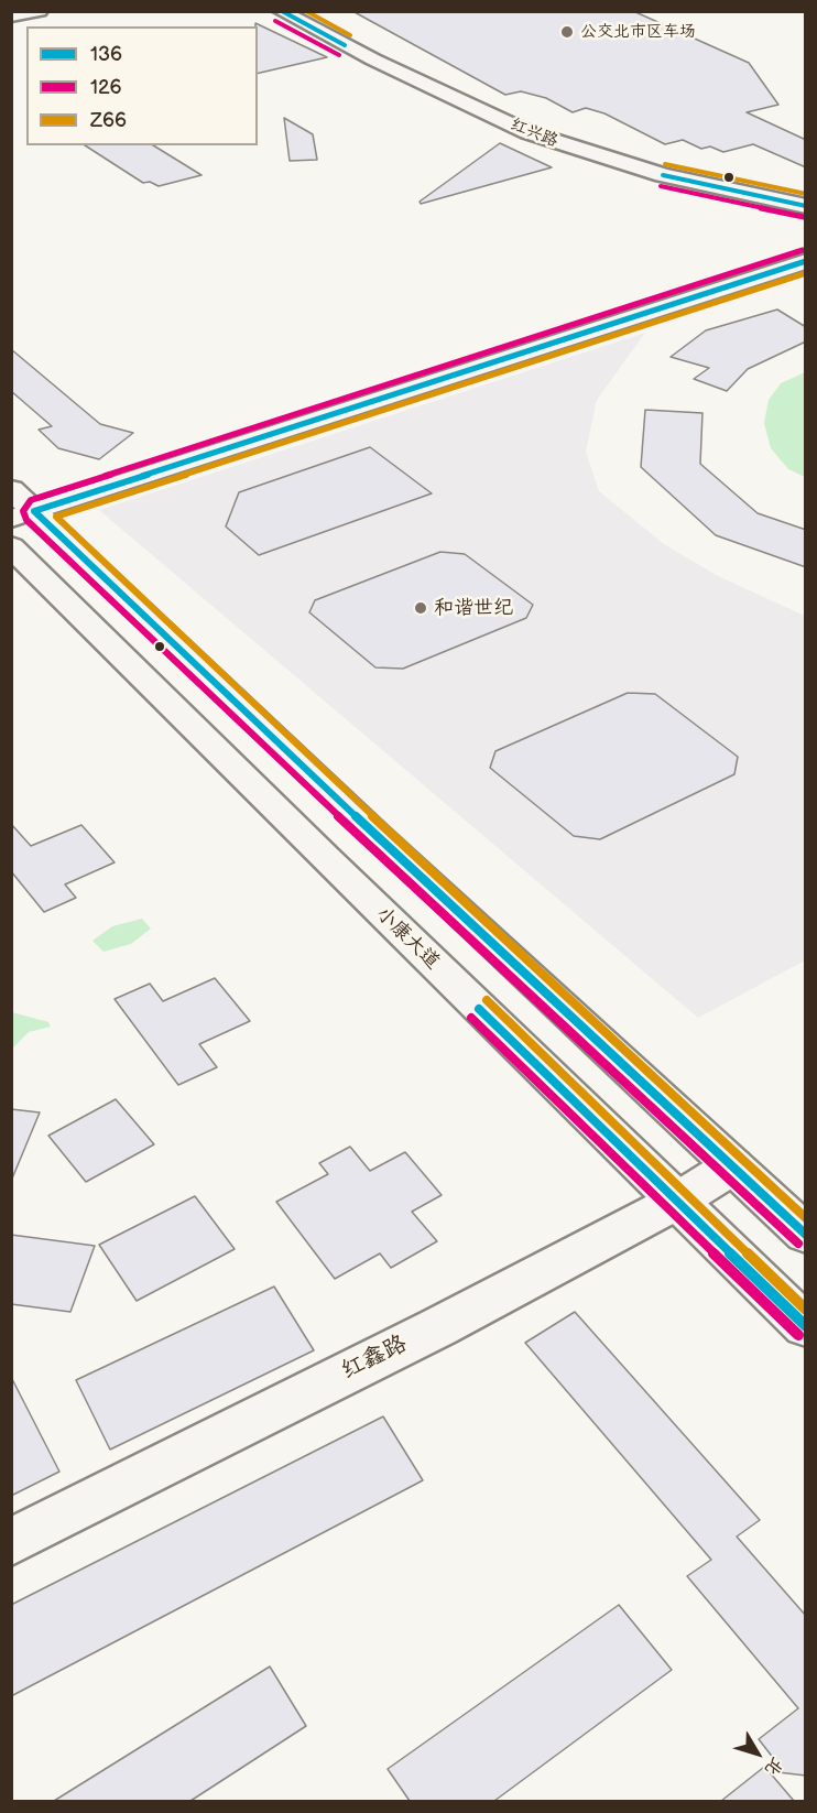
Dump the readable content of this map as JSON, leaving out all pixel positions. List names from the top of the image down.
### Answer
{
  "streets": {
    "street": ["红兴路", "小康大道", "红鑫路"]
  },
  "crossings": [
    ["小康大道", "红鑫路"]
  ],
  "places": ["公交北市区车场", "和谐世纪"],
  "lines": ["transit line 136", "transit line Z66", "transit line 126"],
  "legend": ["136", "126", "Z66"],
  "north": "bottom right"
}
